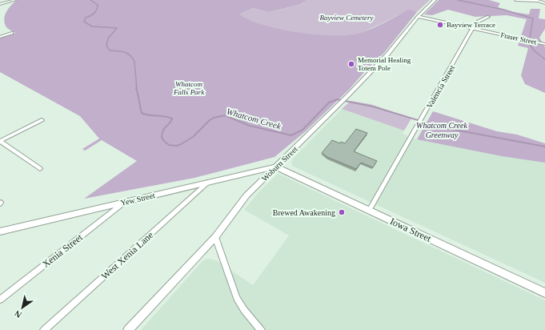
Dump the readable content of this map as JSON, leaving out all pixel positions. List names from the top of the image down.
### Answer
{
  "streets": {
    "street": [
      "Fraser Street",
      "Valencia Street",
      "Woburn Street",
      "Yew Street",
      "Iowa Street",
      "Xenia Street",
      "West Xenia Lane"
    ]
  },
  "crossings": [
    ["Fraser Street", "Valencia Street"],
    ["Fraser Street", "Woburn Street"],
    ["Valencia Street", "Iowa Street"],
    ["Woburn Street", "Yew Street"],
    ["Woburn Street", "Iowa Street"],
    ["Yew Street", "Iowa Street"],
    ["Yew Street", "Xenia Street"],
    ["Yew Street", "West Xenia Lane"]
  ],
  "water": ["Whatcom Creek"],
  "parks": ["Bayview Cemetery", "Whatcom Falls Park", "Whatcom Creek Greenway"],
  "places": ["Bayview Terrace", "Memorial Healing Totem Pole", "Brewed Awakening"],
  "north": "bottom left"
}
